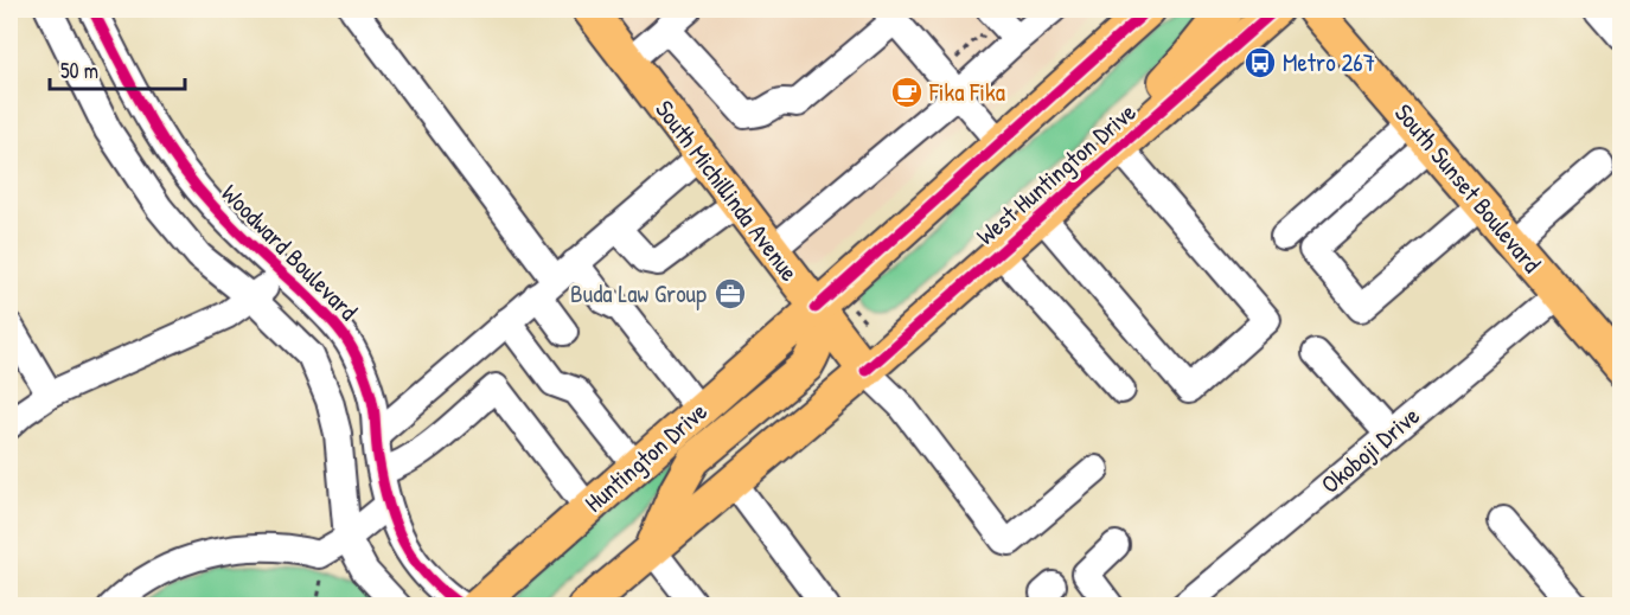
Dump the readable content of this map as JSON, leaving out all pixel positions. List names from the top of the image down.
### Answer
{
  "streets": {
    "main road": [
      "West Huntington Drive",
      "South Sunset Boulevard",
      "South Michillinda Avenue",
      "Huntington Drive"
    ],
    "street": ["Woodward Boulevard", "Okoboji Drive"]
  },
  "crossings": [
    ["West Huntington Drive", "South Michillinda Avenue"],
    ["South Sunset Boulevard", "Okoboji Drive"],
    ["South Michillinda Avenue", "Huntington Drive"]
  ],
  "places": {
    "bus stop": ["Metro 267"],
    "cafe": ["Fika Fika"],
    "office": ["Buda Law Group"]
  },
  "scale_bar": "50 m"
}
